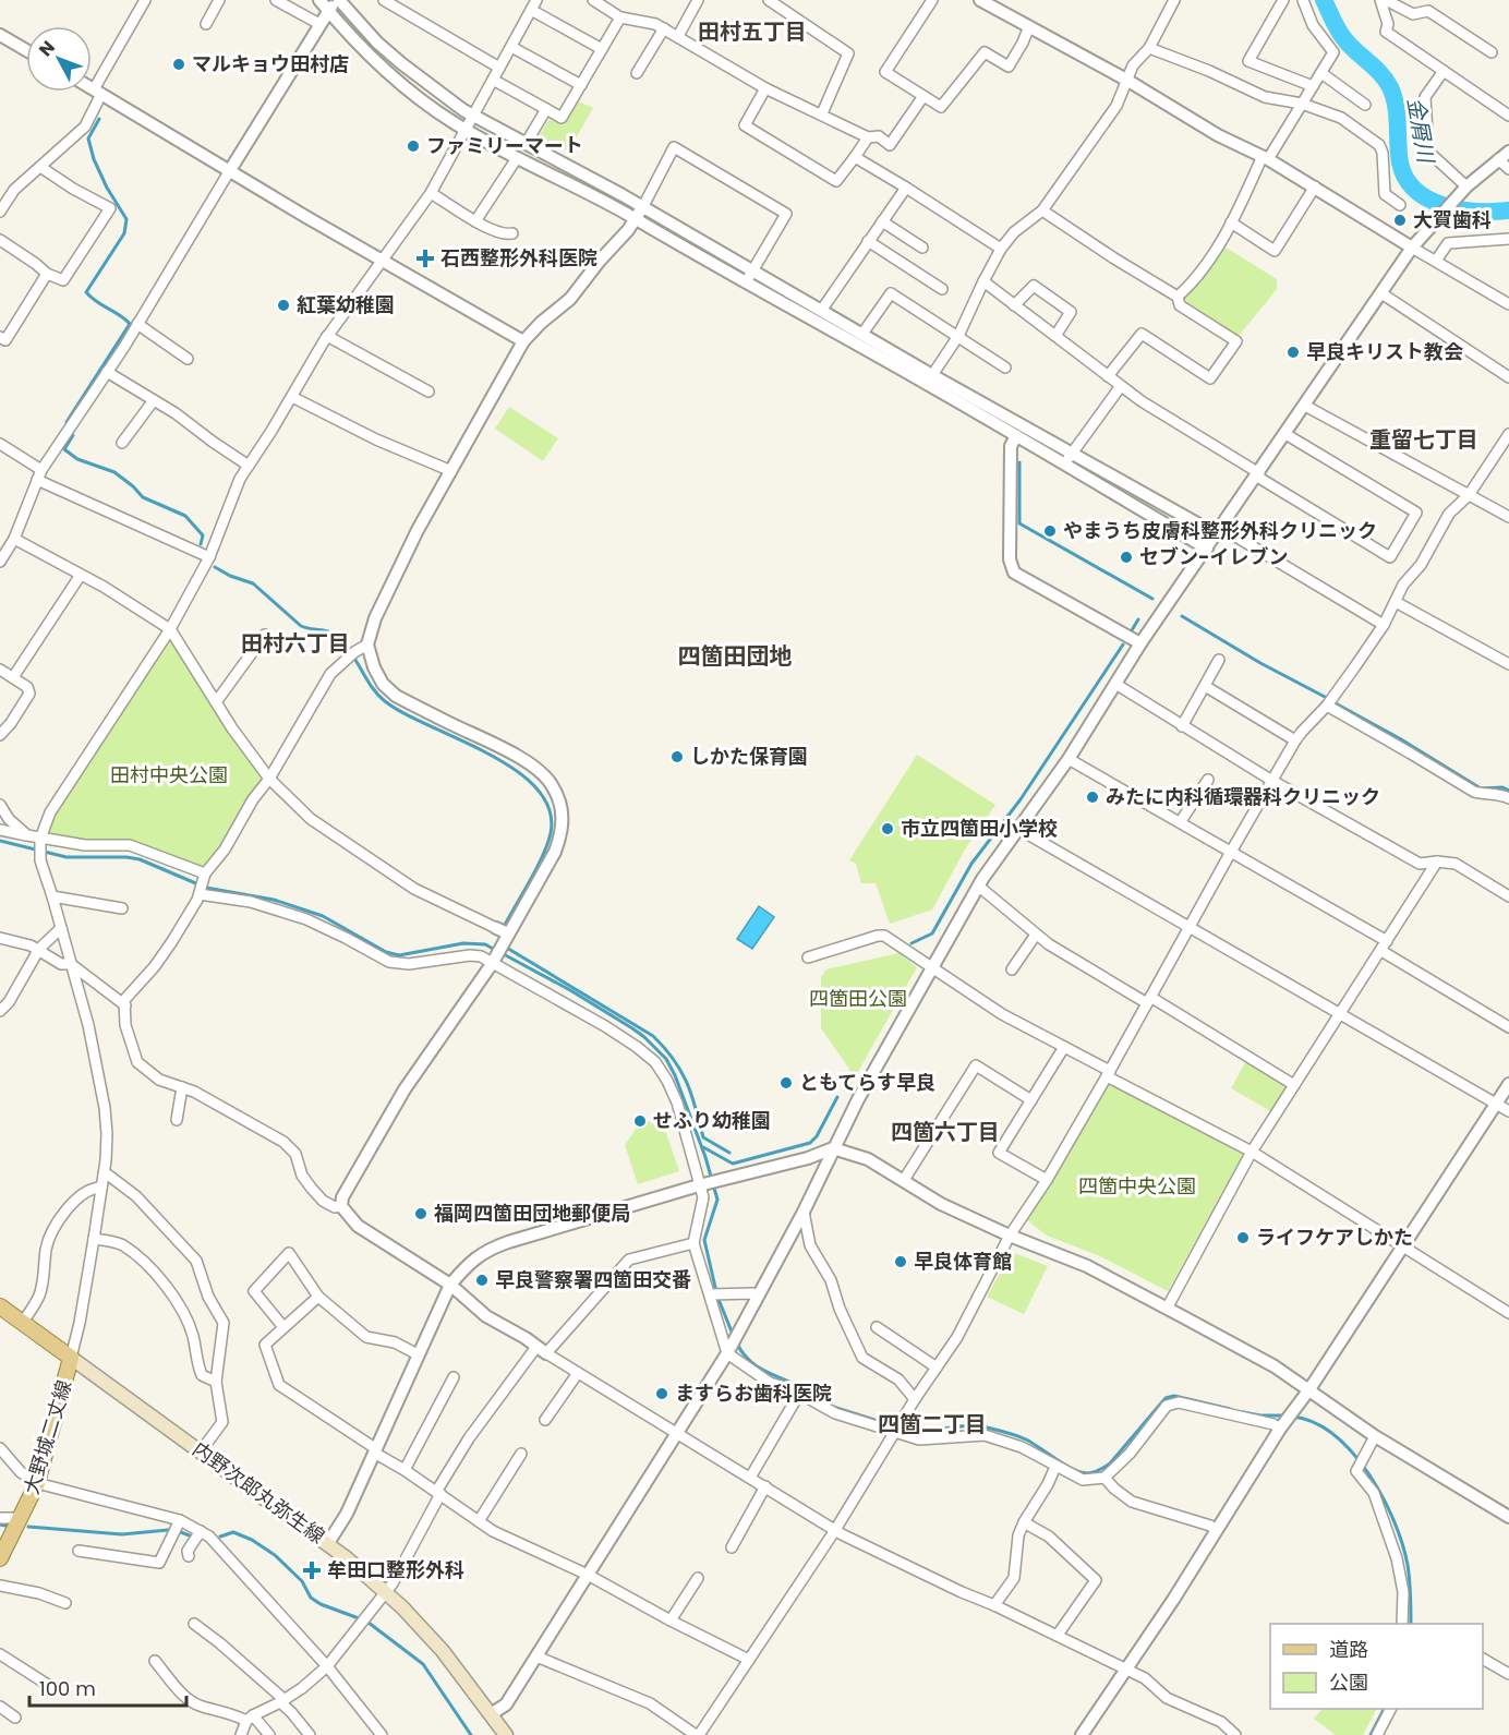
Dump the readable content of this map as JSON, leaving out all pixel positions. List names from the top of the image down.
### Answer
{
  "streets": {
    "main road": ["大野城二丈線", "内野次郎丸弥生線"]
  },
  "crossings": [
    ["大野城二丈線", "内野次郎丸弥生線"]
  ],
  "districts": [
    "田村五丁目",
    "重留七丁目",
    "田村六丁目",
    "四箇田団地",
    "四箇六丁目",
    "四箇二丁目"
  ],
  "water": ["金屑川"],
  "parks": ["田村中央公園", "四箇田公園", "四箇中央公園"],
  "places": {
    "other": [
      "マルキョウ田村店",
      "ファミリーマート",
      "大賀歯科",
      "紅葉幼稚園",
      "早良キリスト教会",
      "やまうち皮膚科整形外科クリニック",
      "セブン-イレブン",
      "しかた保育園",
      "みたに内科循環器科クリニック",
      "市立四箇田小学校",
      "ともてらす早良",
      "せふり幼稚園",
      "福岡四箇田団地郵便局",
      "ライフケアしかた",
      "早良体育館",
      "早良警察署四箇田交番",
      "ますらお歯科医院"
    ],
    "health": ["石西整形外科医院", "牟田口整形外科"]
  },
  "legend": ["道路", "公園"],
  "scale_bar": "100 m",
  "north": "top left"
}
